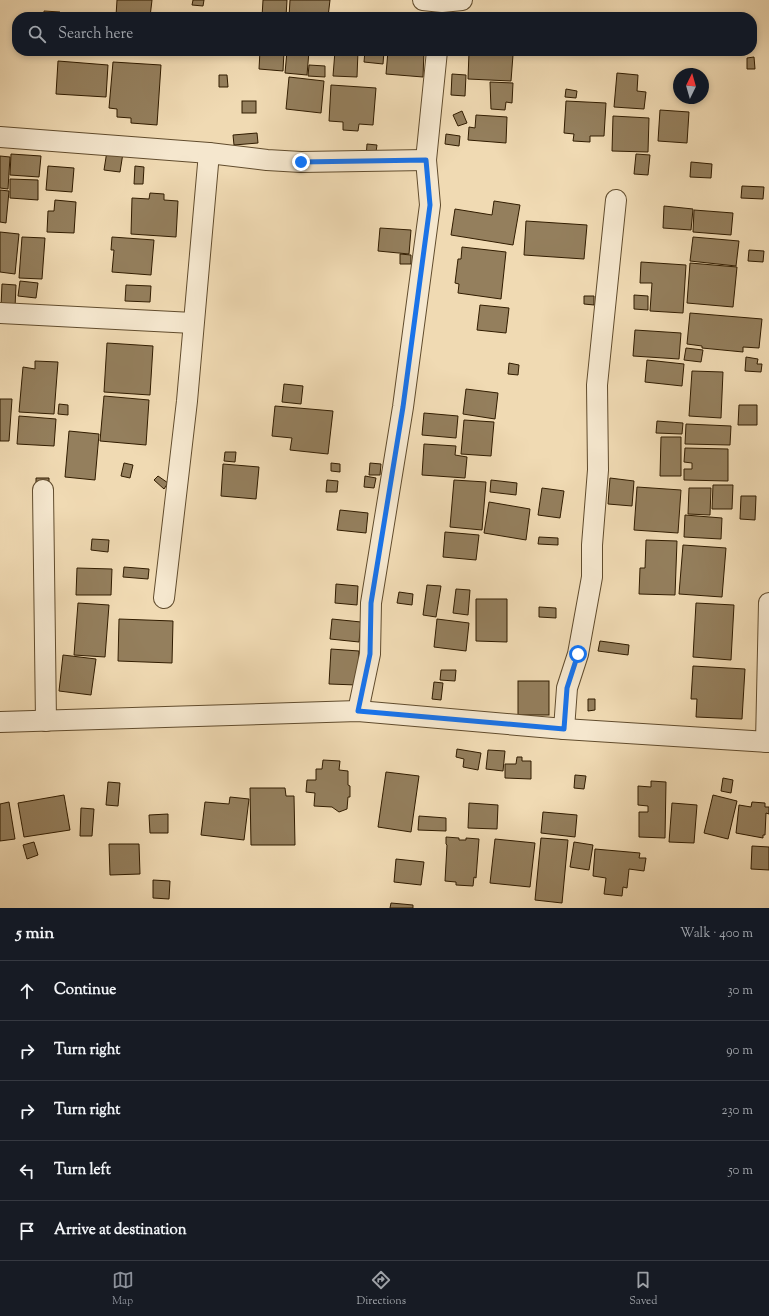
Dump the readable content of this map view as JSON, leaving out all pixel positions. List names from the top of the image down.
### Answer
{
  "north": "top",
  "page": {
    "search": "Search here",
    "heading": ["5 min", "Walk · 400 m"],
    "list": [
      ["Continue", "30 m"],
      ["Turn right", "90 m"],
      ["Turn right", "230 m"],
      ["Turn left", "50 m"],
      "Arrive at destination"
    ],
    "nav": ["Map", "Directions", "Saved"]
  }
}
